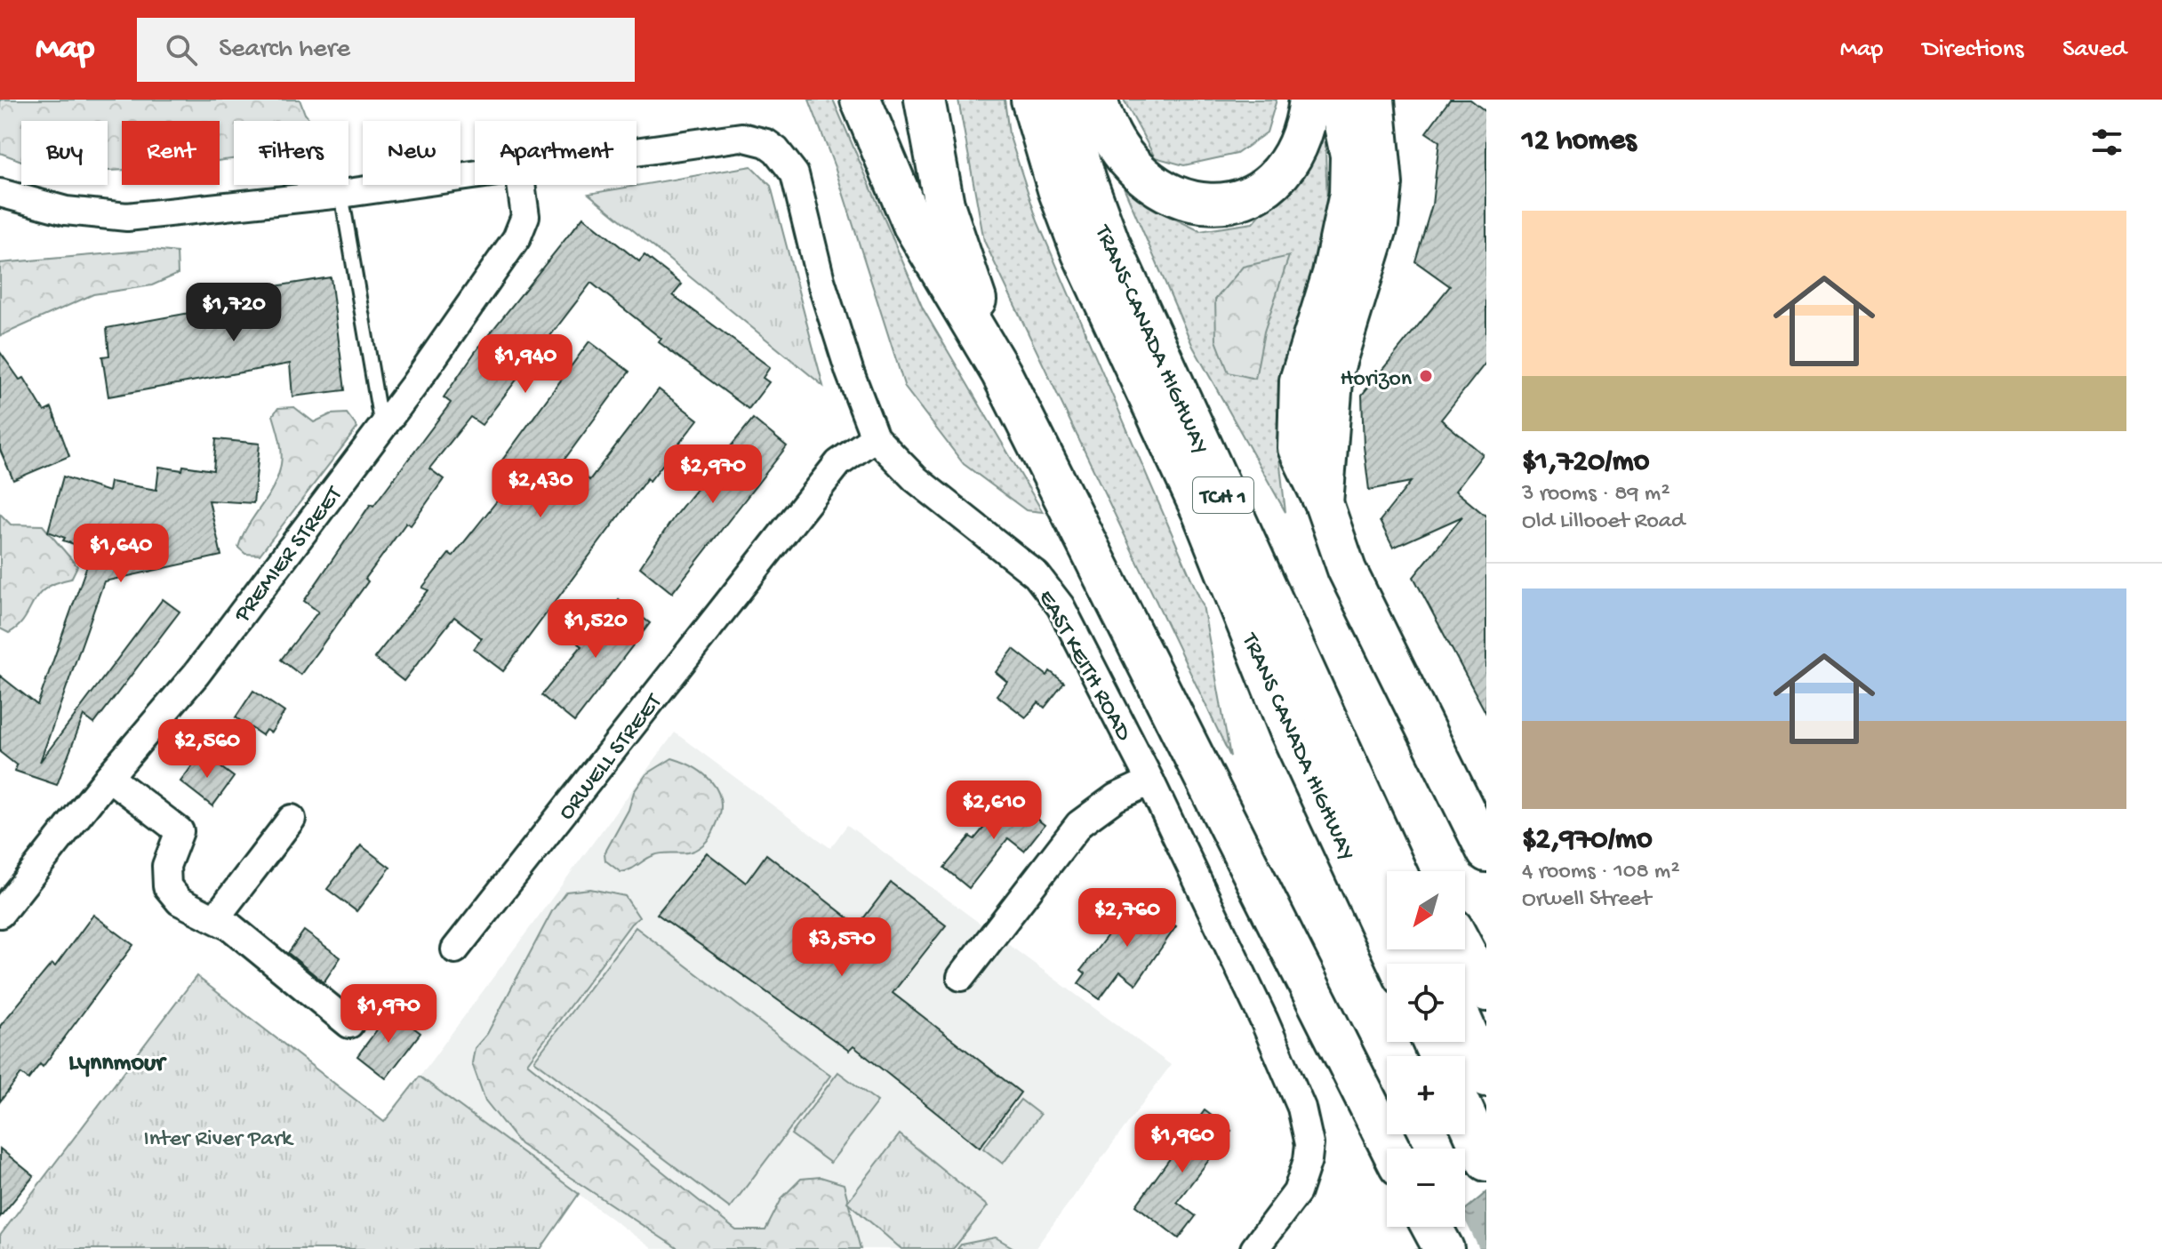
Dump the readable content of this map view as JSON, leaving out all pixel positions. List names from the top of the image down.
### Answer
{
  "streets": {
    "highway": ["TRANS-CANADA HIGHWAY", "TCH 1", "TRANS CANADA HIGHWAY"],
    "street": ["PREMIER STREET", "EAST KEITH ROAD", "ORWELL STREET"]
  },
  "crossings": [
    ["TRANS-CANADA HIGHWAY", "TRANS CANADA HIGHWAY"],
    ["EAST KEITH ROAD", "ORWELL STREET"]
  ],
  "districts": ["Lynnmour"],
  "parks": ["Inter River Park"],
  "places": ["Horizon"],
  "north": "bottom left",
  "page": {
    "header": "Map",
    "search": "Search here",
    "nav": ["Map", "Directions", "Saved"],
    "heading": "12 homes",
    "chip": [
      "Buy",
      "Rent",
      "Filters",
      "New",
      "Apartment"
    ],
    "list": [
      {
        "name": "$1,720/mo",
        "note": "3 rooms · 89 m² · Old Lillooet Road"
      },
      {
        "name": "$2,970/mo",
        "note": "4 rooms · 108 m² · Orwell Street"
      }
    ],
    "price": [
      "$1,720",
      "$1,940",
      "$2,970",
      "$2,430",
      "$1,640",
      "$1,520",
      "$2,560",
      "$2,610",
      "$2,760",
      "$3,570",
      "$1,970",
      "$1,960"
    ],
    "map_buttons": ["+", "−"]
  }
}
